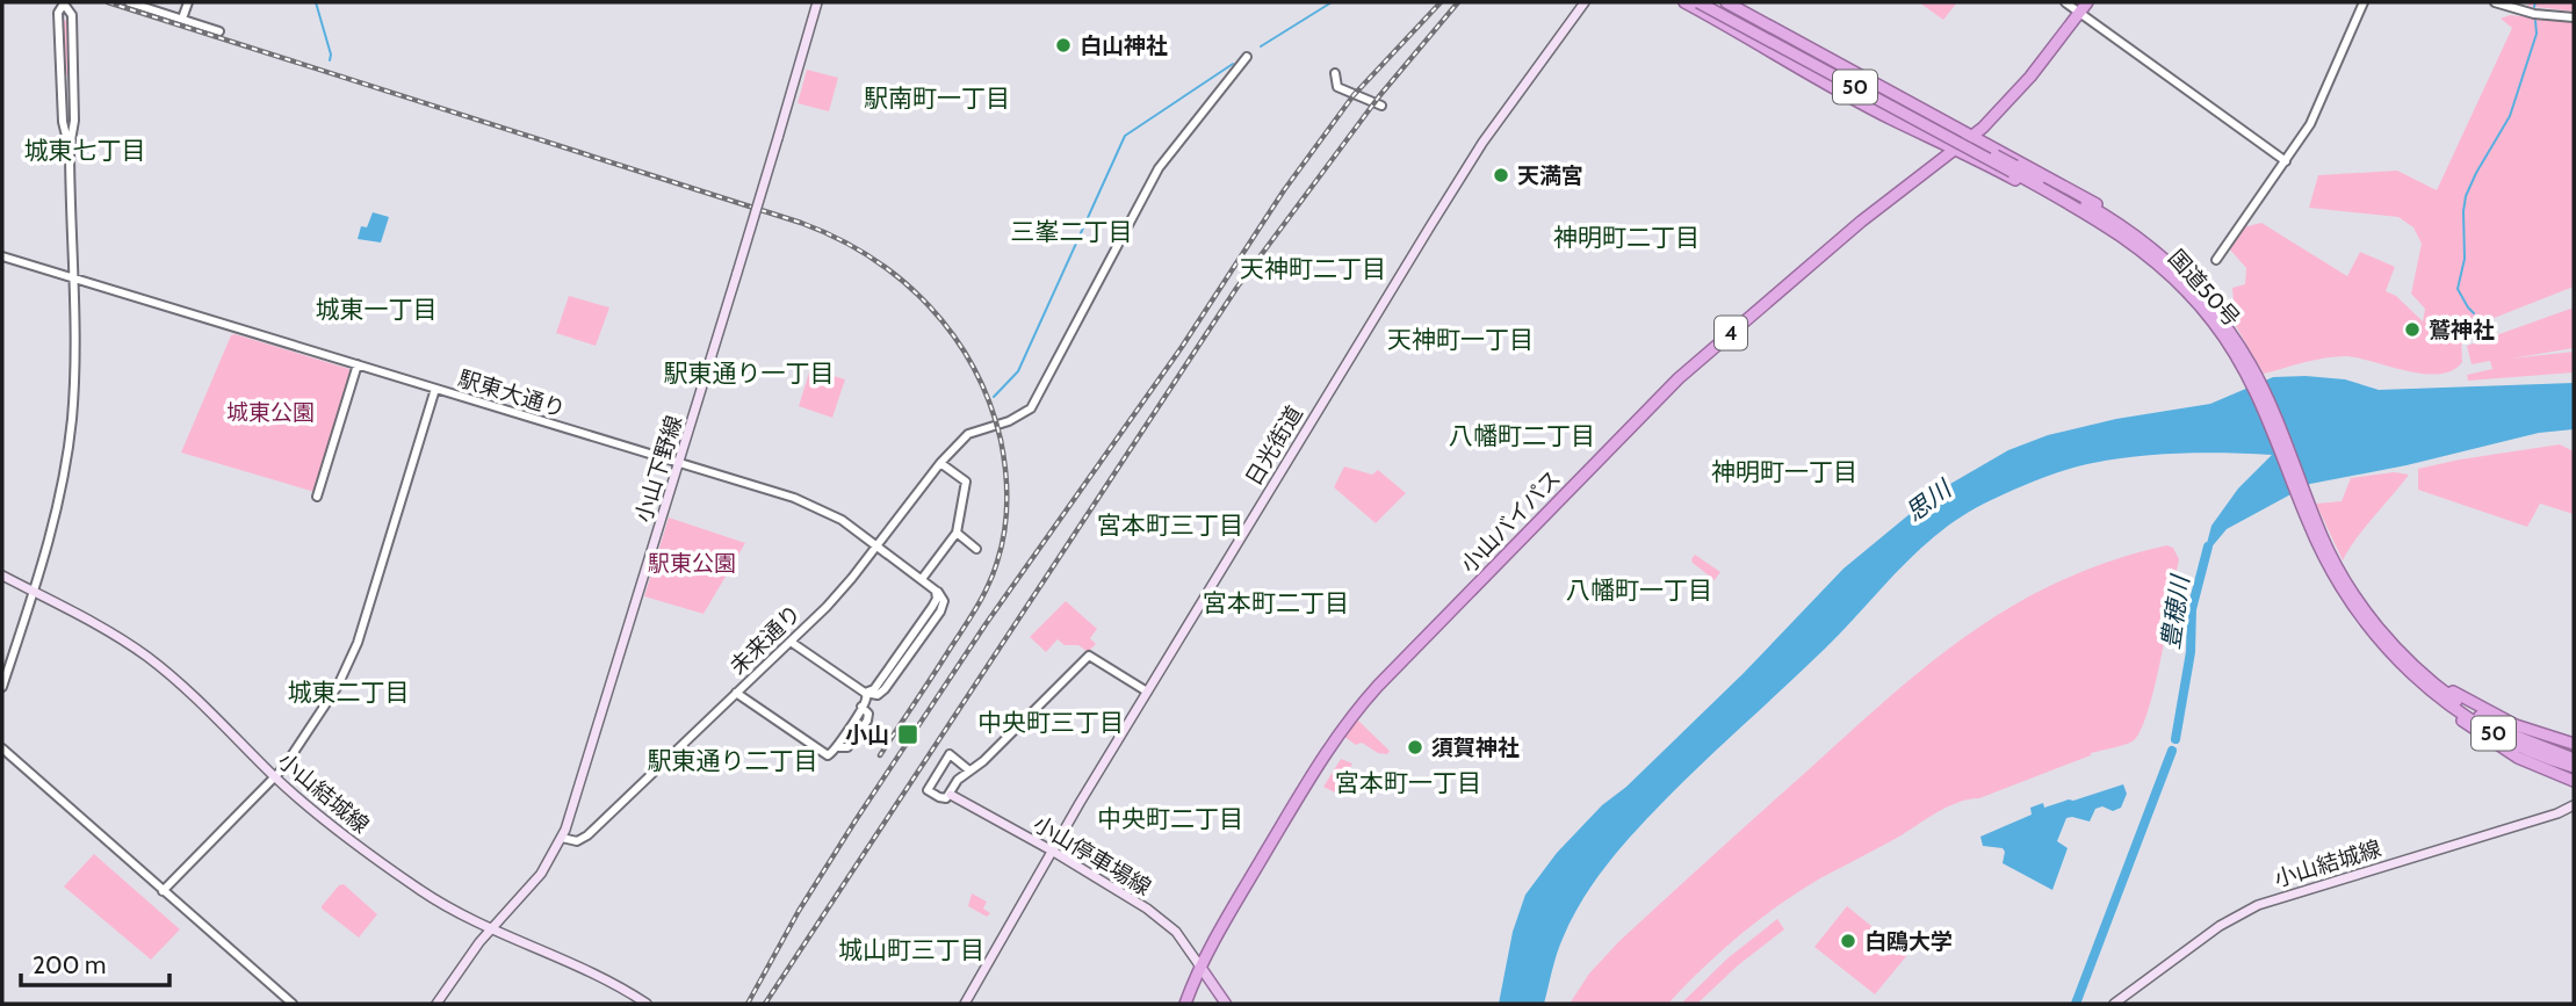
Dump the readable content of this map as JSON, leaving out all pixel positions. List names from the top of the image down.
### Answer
{
  "streets": {
    "highway": [
      "50",
      "国道50号",
      "4",
      "小山バイパス"
    ],
    "main road": [
      "日光街道",
      "小山下野線",
      "小山結城線",
      "小山停車場線"
    ],
    "street": ["駅東大通り", "未来通り"]
  },
  "crossings": [
    ["駅東大通り", "小山下野線"],
    ["駅東大通り", "未来通り"],
    ["日光街道", "小山停車場線"],
    ["小山下野線", "未来通り"],
    ["小山下野線", "小山結城線"],
    ["小山バイパス", "小山停車場線"]
  ],
  "districts": [
    "駅南町一丁目",
    "城東七丁目",
    "三峯二丁目",
    "神明町二丁目",
    "天神町二丁目",
    "城東一丁目",
    "天神町一丁目",
    "駅東通り一丁目",
    "八幡町二丁目",
    "神明町一丁目",
    "宮本町三丁目",
    "八幡町一丁目",
    "宮本町二丁目",
    "城東二丁目",
    "中央町三丁目",
    "駅東通り二丁目",
    "宮本町一丁目",
    "中央町二丁目",
    "城山町三丁目"
  ],
  "water": ["思川", "豊穂川"],
  "parks": ["城東公園", "駅東公園"],
  "places": {
    "other": [
      "白山神社",
      "天満宮",
      "鷲神社",
      "須賀神社",
      "白鴎大学"
    ],
    "transit": ["小山"]
  },
  "scale_bar": "200 m"
}
